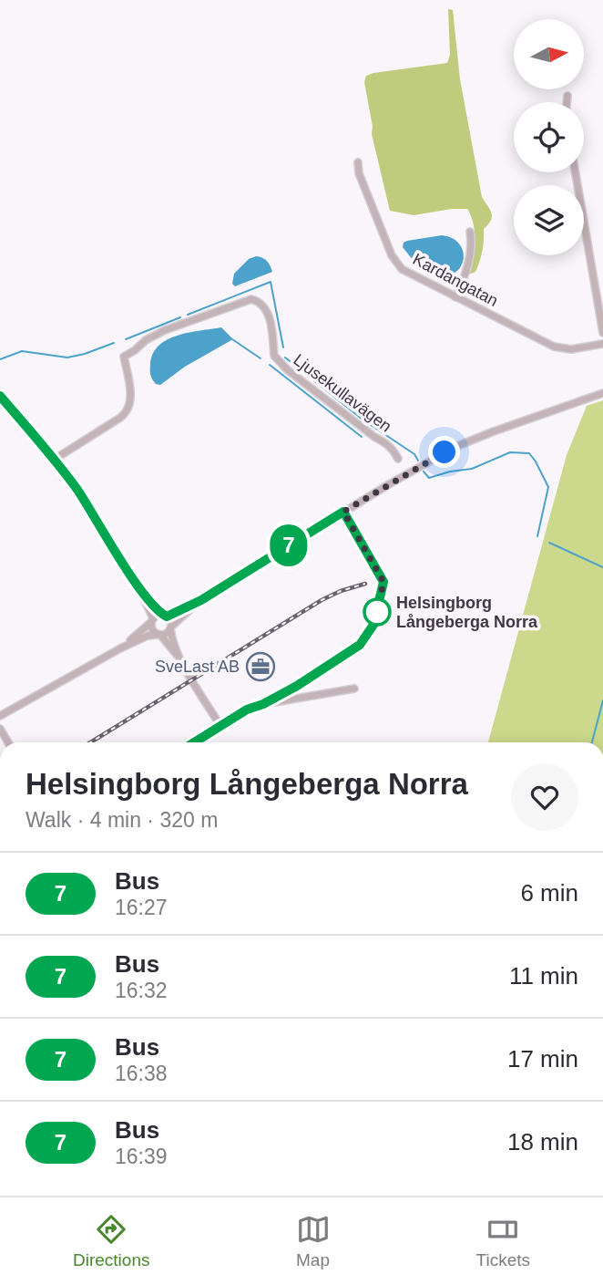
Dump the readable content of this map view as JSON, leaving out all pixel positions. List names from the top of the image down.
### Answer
{
  "streets": {
    "street": ["Kardangatan", "Ljusekullavägen"]
  },
  "places": {
    "other": ["Helsingborg Långeberga Norra"],
    "office": ["SveLast AB"]
  },
  "lines": ["bus line 7"],
  "north": "right",
  "page": {
    "on_map": "7",
    "heading": ["Helsingborg Långeberga Norra", "Walk · 4 min · 320 m"],
    "list": [
      {
        "mark": "7",
        "name": "Bus",
        "note": "16:27",
        "value": "6 min"
      },
      {
        "mark": "7",
        "name": "Bus",
        "note": "16:32",
        "value": "11 min"
      },
      {
        "mark": "7",
        "name": "Bus",
        "note": "16:38",
        "value": "17 min"
      },
      {
        "mark": "7",
        "name": "Bus",
        "note": "16:39",
        "value": "18 min"
      }
    ],
    "tabs": ["Directions", "Map", "Tickets"]
  }
}
